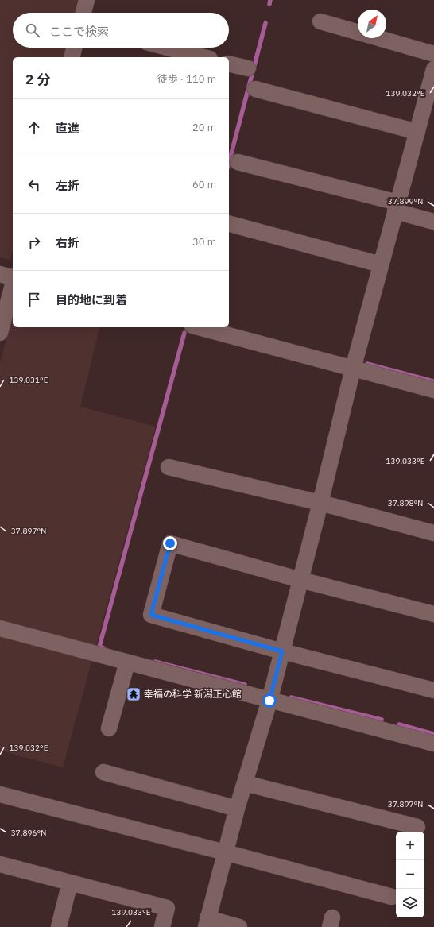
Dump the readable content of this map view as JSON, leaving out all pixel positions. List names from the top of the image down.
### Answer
{
  "places": {
    "temple": ["幸福の科学 新潟正心館"]
  },
  "north": "top right",
  "page": {
    "search": "ここで検索",
    "heading": ["2 分", "徒歩 · 110 m"],
    "list": [
      ["直進", "20 m"],
      ["左折", "60 m"],
      ["右折", "30 m"],
      "目的地に到着"
    ],
    "map_buttons": ["+", "−"]
  },
  "coordinates": [
    "139.032°E",
    "37.899°N",
    "139.031°E",
    "139.033°E",
    "37.898°N",
    "37.897°N",
    "37.896°N"
  ]
}
